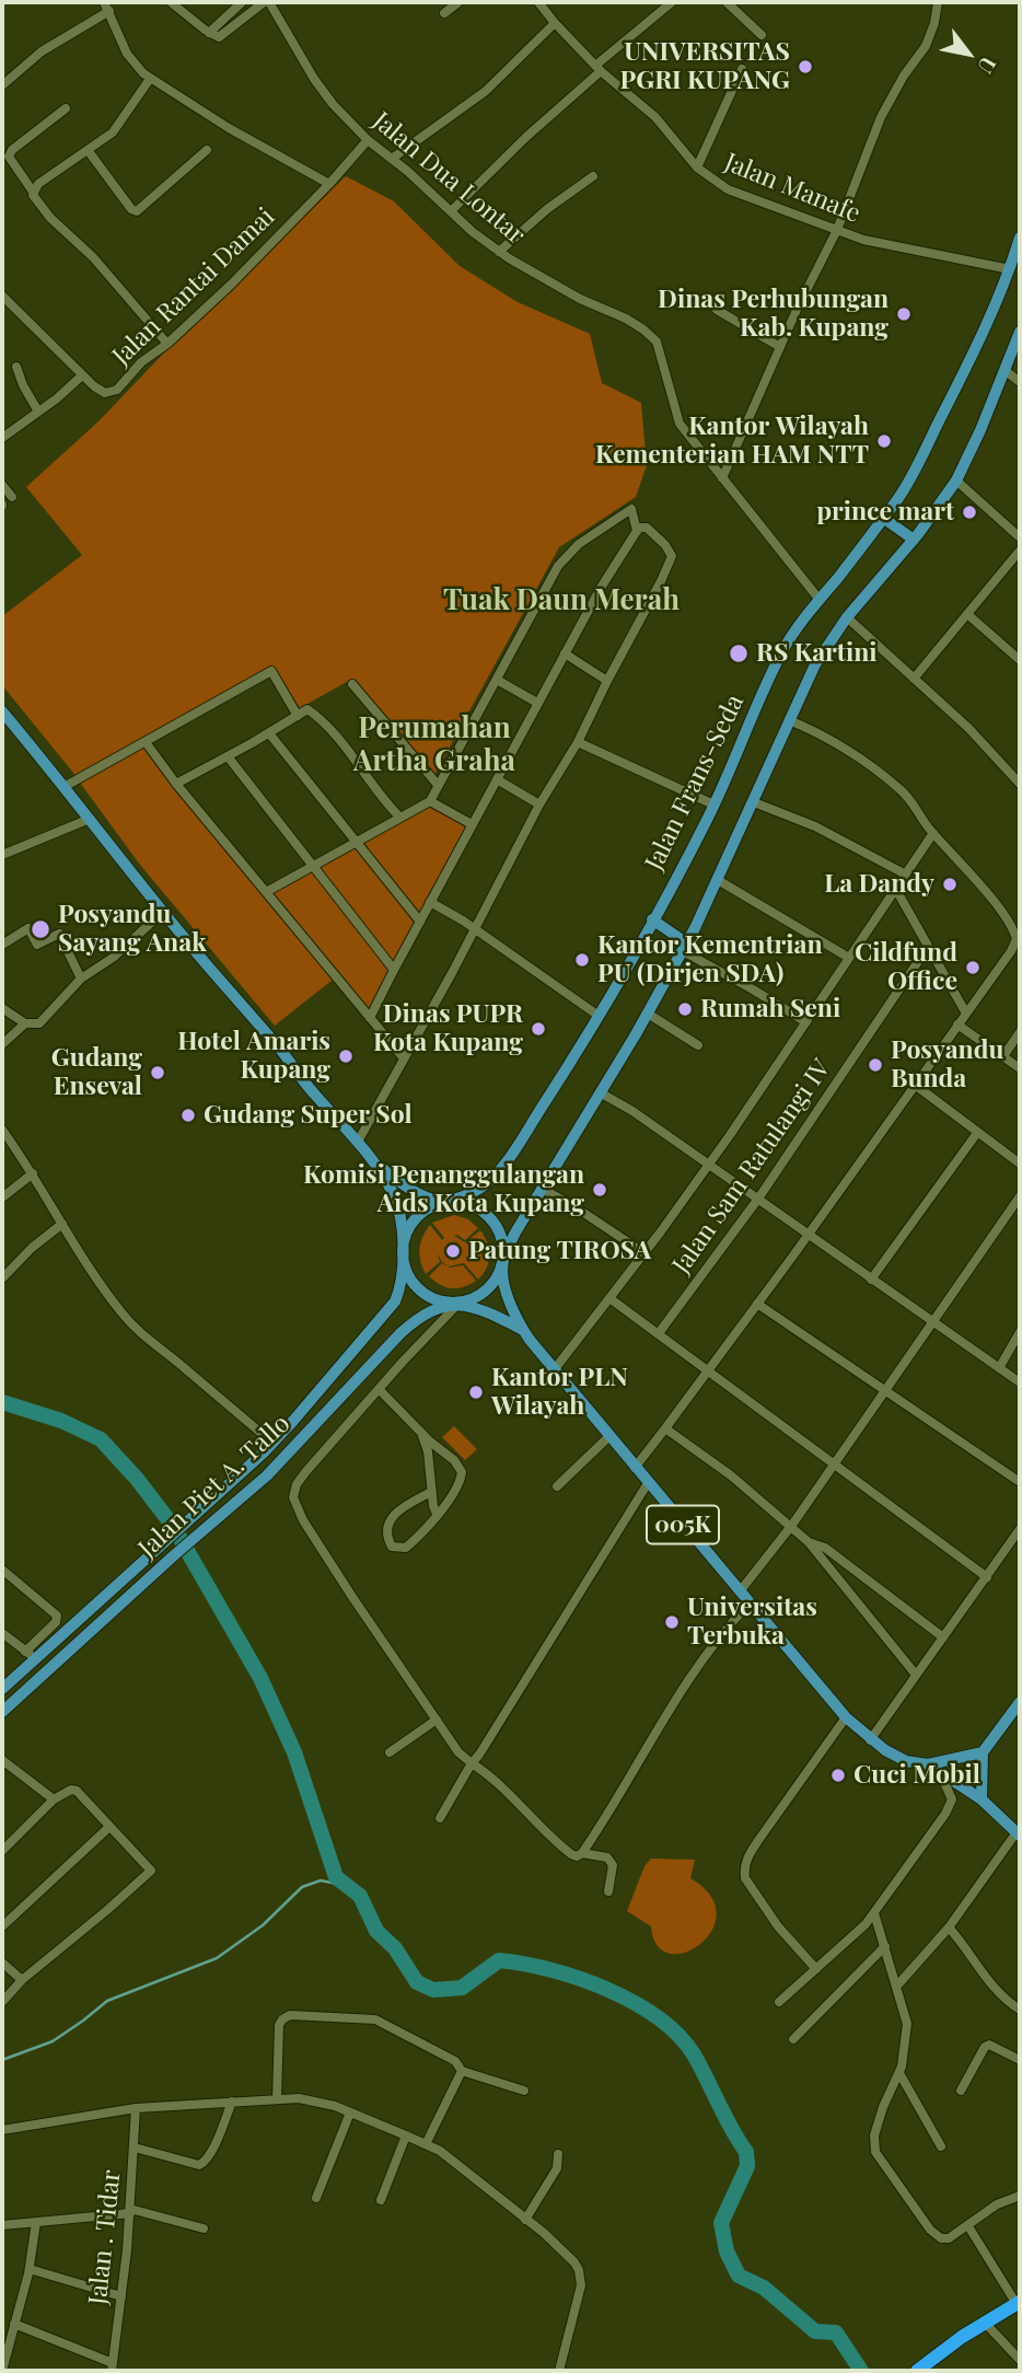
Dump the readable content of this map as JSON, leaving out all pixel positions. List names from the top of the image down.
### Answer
{
  "streets": {
    "main road": ["Jalan Frans-Seda", "Jalan Piet A. Tallo", "005K"],
    "street": [
      "Jalan Dua Lontar",
      "Jalan Manafe",
      "Jalan Rantai Damai",
      "Jalan Sam Ratulangi IV",
      "Jalan . Tidar"
    ]
  },
  "crossings": [
    ["Jalan Dua Lontar", "Jalan Rantai Damai"],
    ["Jalan Dua Lontar", "Jalan Frans-Seda"],
    ["Jalan Manafe", "Jalan Frans-Seda"],
    ["Jalan Frans-Seda", "Jalan Piet A. Tallo"],
    ["Jalan Frans-Seda", "005K"],
    ["Jalan Piet A. Tallo", "005K"]
  ],
  "districts": ["Tuak Daun Merah", "Perumahan Artha Graha"],
  "places": [
    "UNIVERSITAS PGRI KUPANG",
    "Dinas Perhubungan Kab. Kupang",
    "Kantor Wilayah Kementerian HAM NTT",
    "prince mart",
    "RS Kartini",
    "La Dandy",
    "Posyandu Sayang Anak",
    "Kantor Kementrian PU (Dirjen SDA)",
    "Cildfund Office",
    "Rumah Seni",
    "Dinas PUPR Kota Kupang",
    "Hotel Amaris Kupang",
    "Posyandu Bunda",
    "Gudang Enseval",
    "Gudang Super Sol",
    "Komisi Penanggulangan Aids Kota Kupang",
    "Patung TIROSA",
    "Kantor PLN Wilayah",
    "Universitas Terbuka",
    "Cuci Mobil"
  ],
  "north": "bottom right"
}
